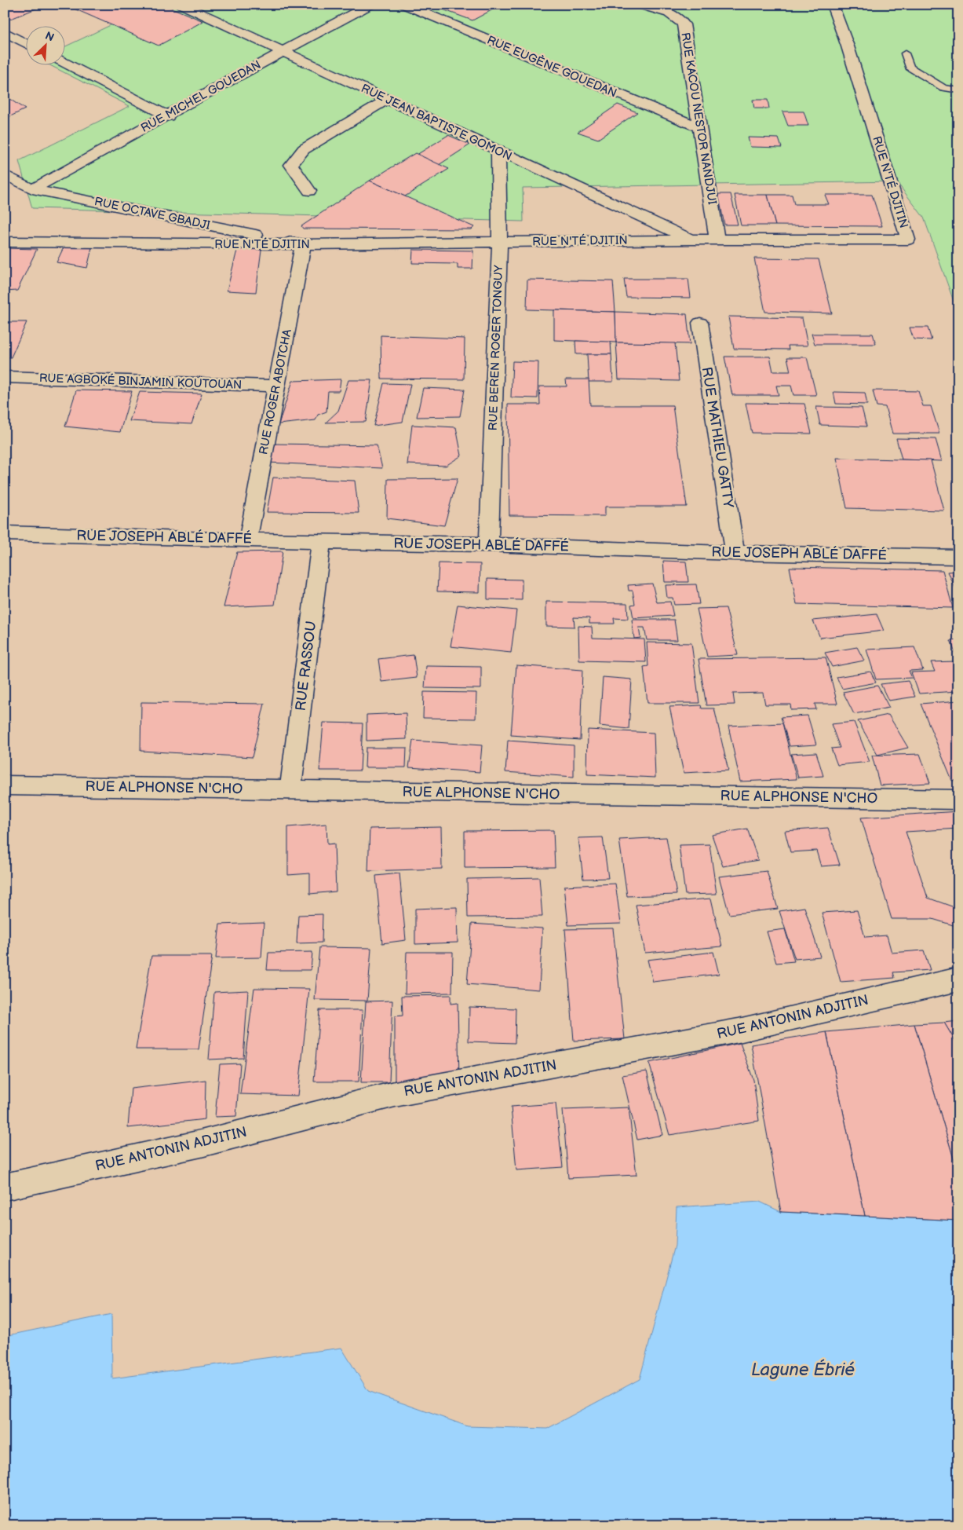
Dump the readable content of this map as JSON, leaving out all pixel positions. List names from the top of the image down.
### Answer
{
  "streets": {
    "street": [
      "RUE EUGÈNE GOUEDAN",
      "RUE MICHEL GOUEDAN",
      "RUE KACOU NESTOR NANDJUI",
      "RUE JEAN BAPTISTE GOMON",
      "RUE N'TÉ DJITIN",
      "RUE OCTAVE GBADJI",
      "RUE BEREN ROGER TONGUY",
      "RUE AGBOKÉ BINJAMIN KOUTOUAN",
      "RUE ROGER ABOTCHA",
      "RUE MATHIEU GATTY",
      "RUE JOSEPH ABLÉ DAFFÉ",
      "RUE RASSOU",
      "RUE ALPHONSE N'CHO",
      "RUE ANTONIN ADJITIN"
    ]
  },
  "crossings": [
    ["RUE EUGÈNE GOUEDAN", "RUE KACOU NESTOR NANDJUI"],
    ["RUE MICHEL GOUEDAN", "RUE JEAN BAPTISTE GOMON"],
    ["RUE MICHEL GOUEDAN", "RUE OCTAVE GBADJI"],
    ["RUE KACOU NESTOR NANDJUI", "RUE N'TÉ DJITIN"],
    ["RUE JEAN BAPTISTE GOMON", "RUE N'TÉ DJITIN"],
    ["RUE JEAN BAPTISTE GOMON", "RUE BEREN ROGER TONGUY"],
    ["RUE N'TÉ DJITIN", "RUE OCTAVE GBADJI"],
    ["RUE N'TÉ DJITIN", "RUE BEREN ROGER TONGUY"],
    ["RUE N'TÉ DJITIN", "RUE ROGER ABOTCHA"],
    ["RUE OCTAVE GBADJI", "RUE ROGER ABOTCHA"],
    ["RUE BEREN ROGER TONGUY", "RUE JOSEPH ABLÉ DAFFÉ"],
    ["RUE AGBOKÉ BINJAMIN KOUTOUAN", "RUE ROGER ABOTCHA"],
    ["RUE ROGER ABOTCHA", "RUE JOSEPH ABLÉ DAFFÉ"],
    ["RUE MATHIEU GATTY", "RUE JOSEPH ABLÉ DAFFÉ"],
    ["RUE JOSEPH ABLÉ DAFFÉ", "RUE RASSOU"],
    ["RUE RASSOU", "RUE ALPHONSE N'CHO"]
  ],
  "water": ["Lagune Ébrié"],
  "north": "top right"
}
